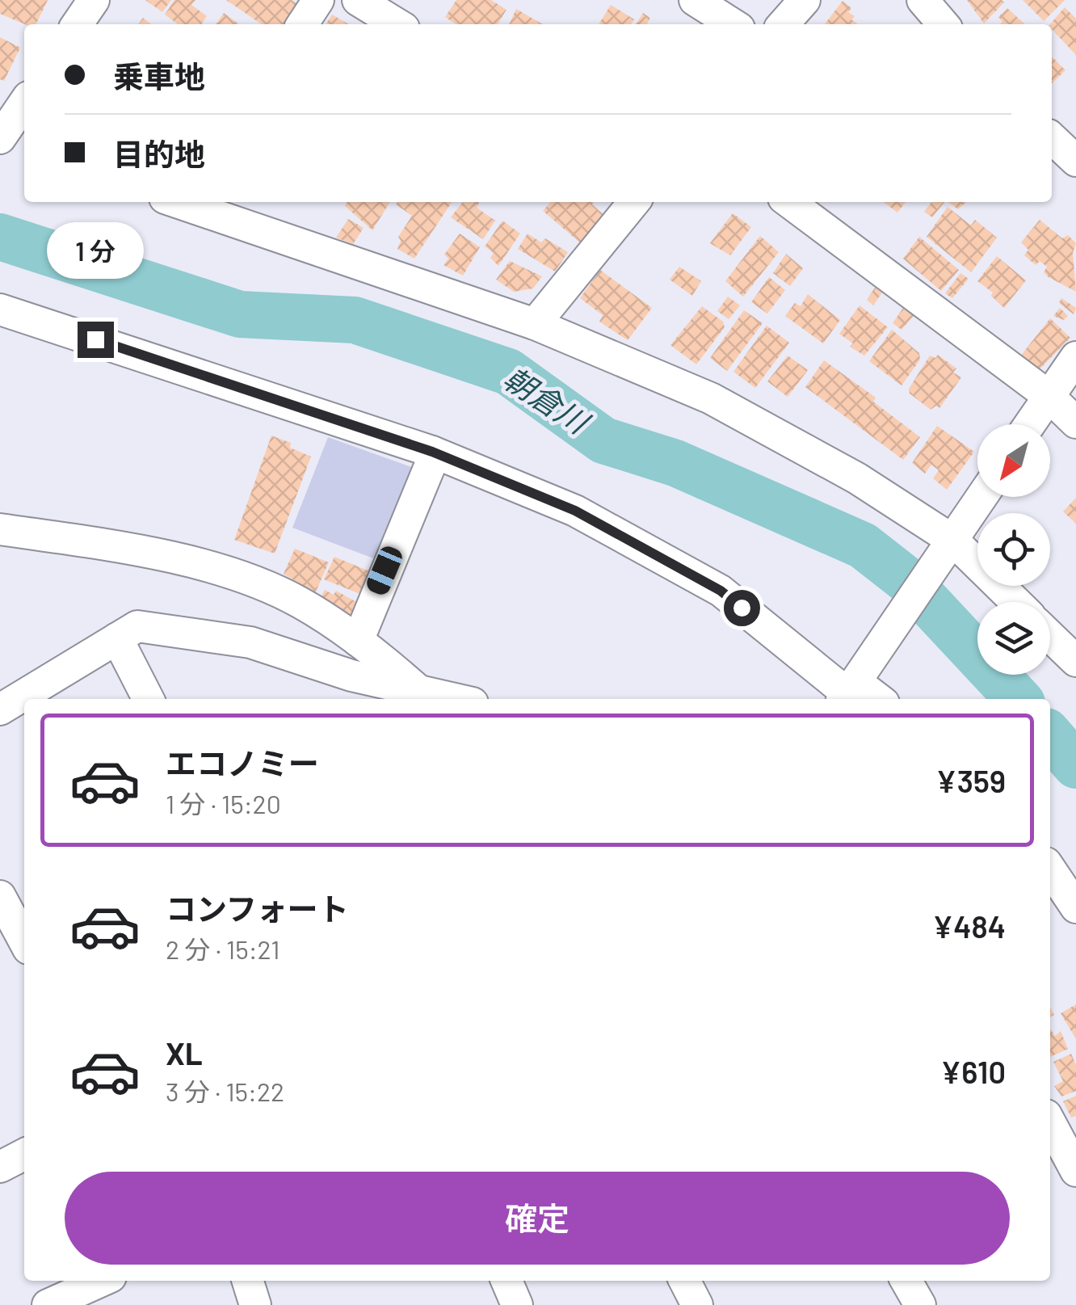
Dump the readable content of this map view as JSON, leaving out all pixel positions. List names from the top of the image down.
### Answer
{
  "water": ["朝倉川"],
  "north": "bottom left",
  "page": {
    "banner": ["乗車地", "目的地"],
    "bubble": "1 分",
    "list": [
      {
        "name": "エコノミー",
        "note": "1 分 · 15:20",
        "value": "¥359"
      },
      {
        "name": "コンフォート",
        "note": "2 分 · 15:21",
        "value": "¥484"
      },
      {
        "name": "XL",
        "note": "3 分 · 15:22",
        "value": "¥610"
      }
    ],
    "buttons": "確定"
  }
}
